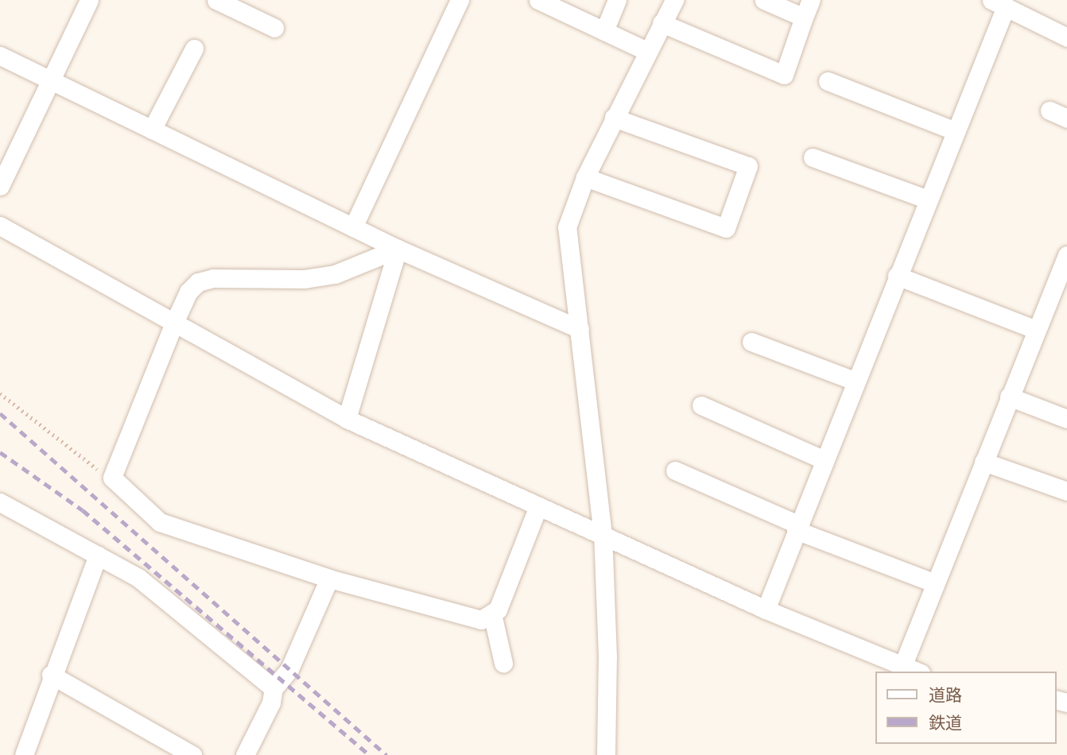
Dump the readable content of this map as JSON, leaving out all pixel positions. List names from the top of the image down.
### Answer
{
  "legend": ["道路", "鉄道"]
}
